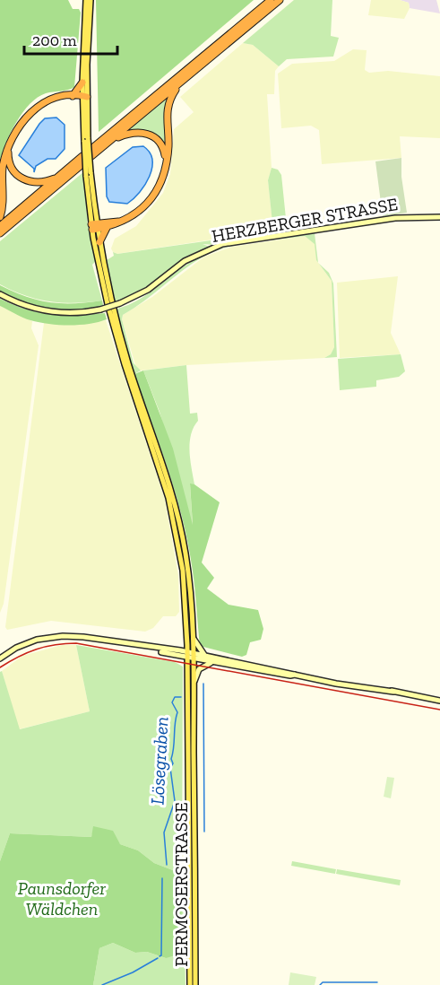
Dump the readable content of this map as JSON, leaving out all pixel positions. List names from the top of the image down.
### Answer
{
  "streets": {
    "main road": ["HERZBERGER STRASSE", "PERMOSERSTRASSE"]
  },
  "water": ["Lösegraben"],
  "parks": ["Paunsdorfer Wäldchen"],
  "scale_bar": "200 m"
}
